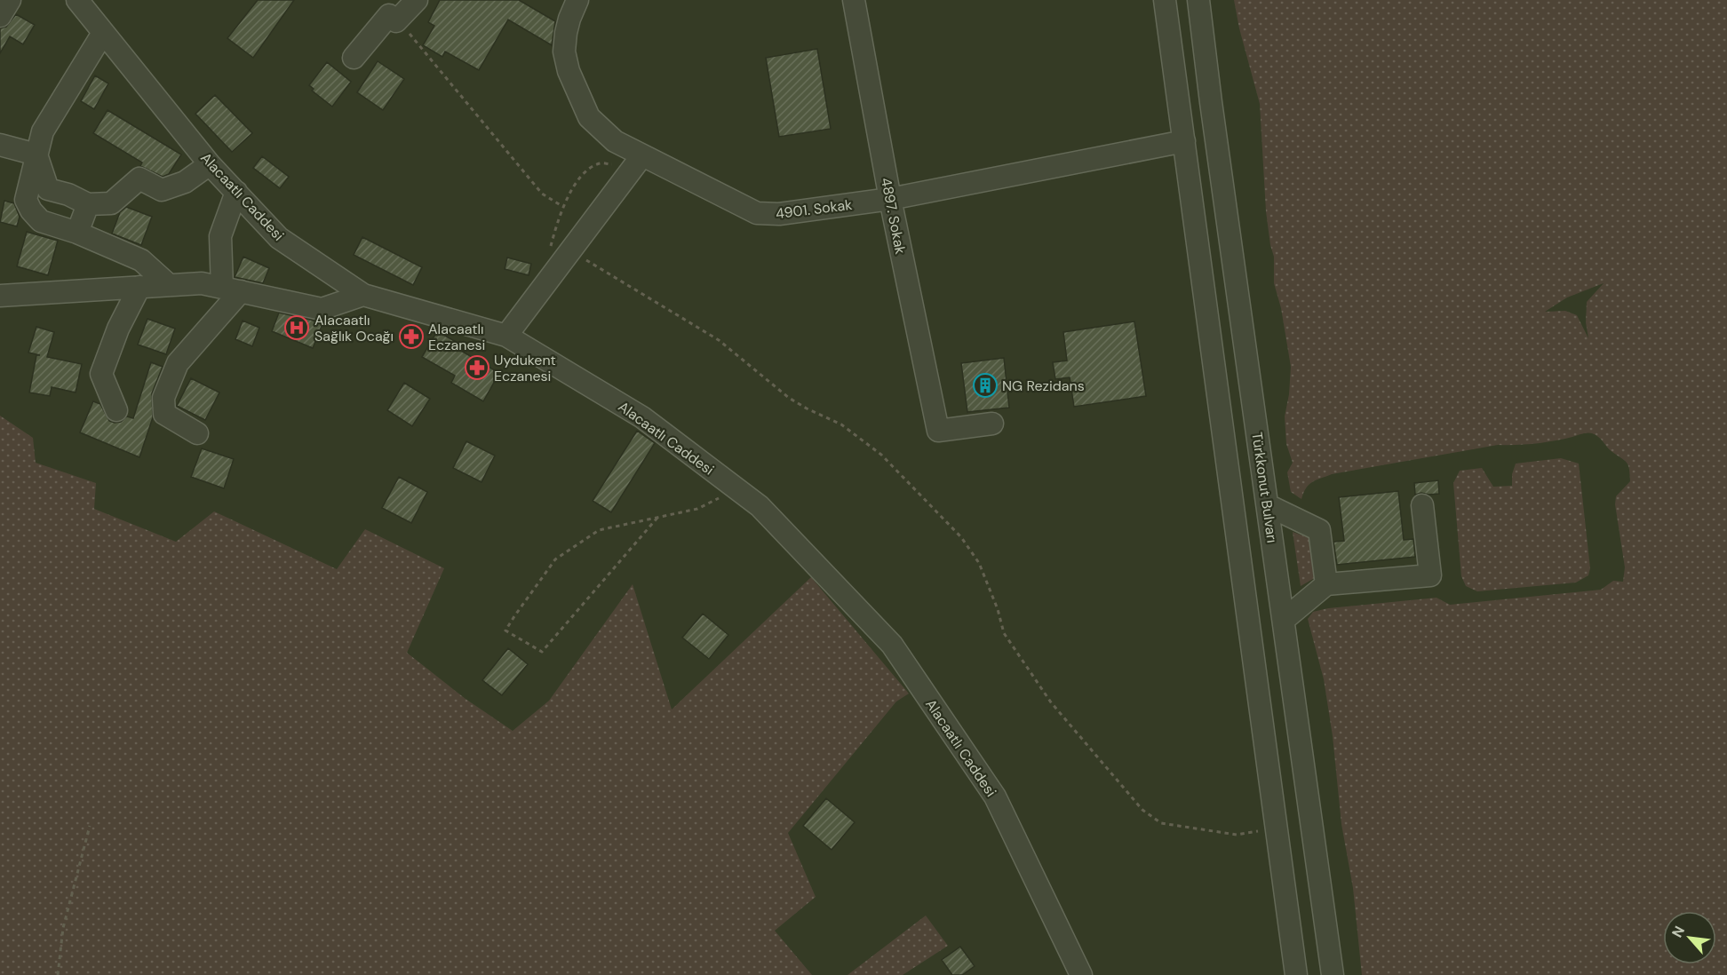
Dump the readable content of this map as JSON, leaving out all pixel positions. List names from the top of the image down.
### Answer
{
  "streets": {
    "street": [
      "Alacaatlı Caddesi",
      "4901. Sokak",
      "4897. Sokak",
      "Türkkonut Bulvarı"
    ]
  },
  "crossings": [
    ["4901. Sokak", "4897. Sokak"]
  ],
  "places": {
    "hospital": ["Alacaatlı Sağlık Ocağı"],
    "pharmacy": ["Alacaatlı Eczanesi", "Uydukent Eczanesi"],
    "building": ["NG Rezidans"]
  },
  "north": "top left"
}
